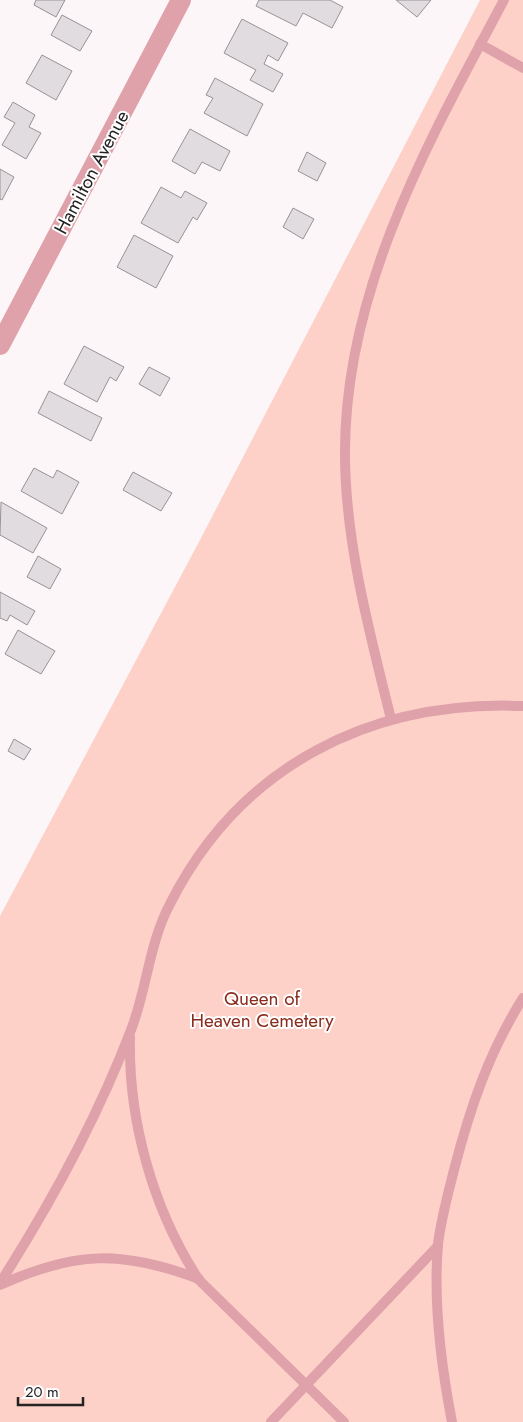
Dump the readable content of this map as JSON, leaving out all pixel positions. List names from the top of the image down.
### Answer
{
  "streets": {
    "street": ["Hamilton Avenue"]
  },
  "parks": ["Queen of Heaven Cemetery"],
  "scale_bar": "20 m"
}
